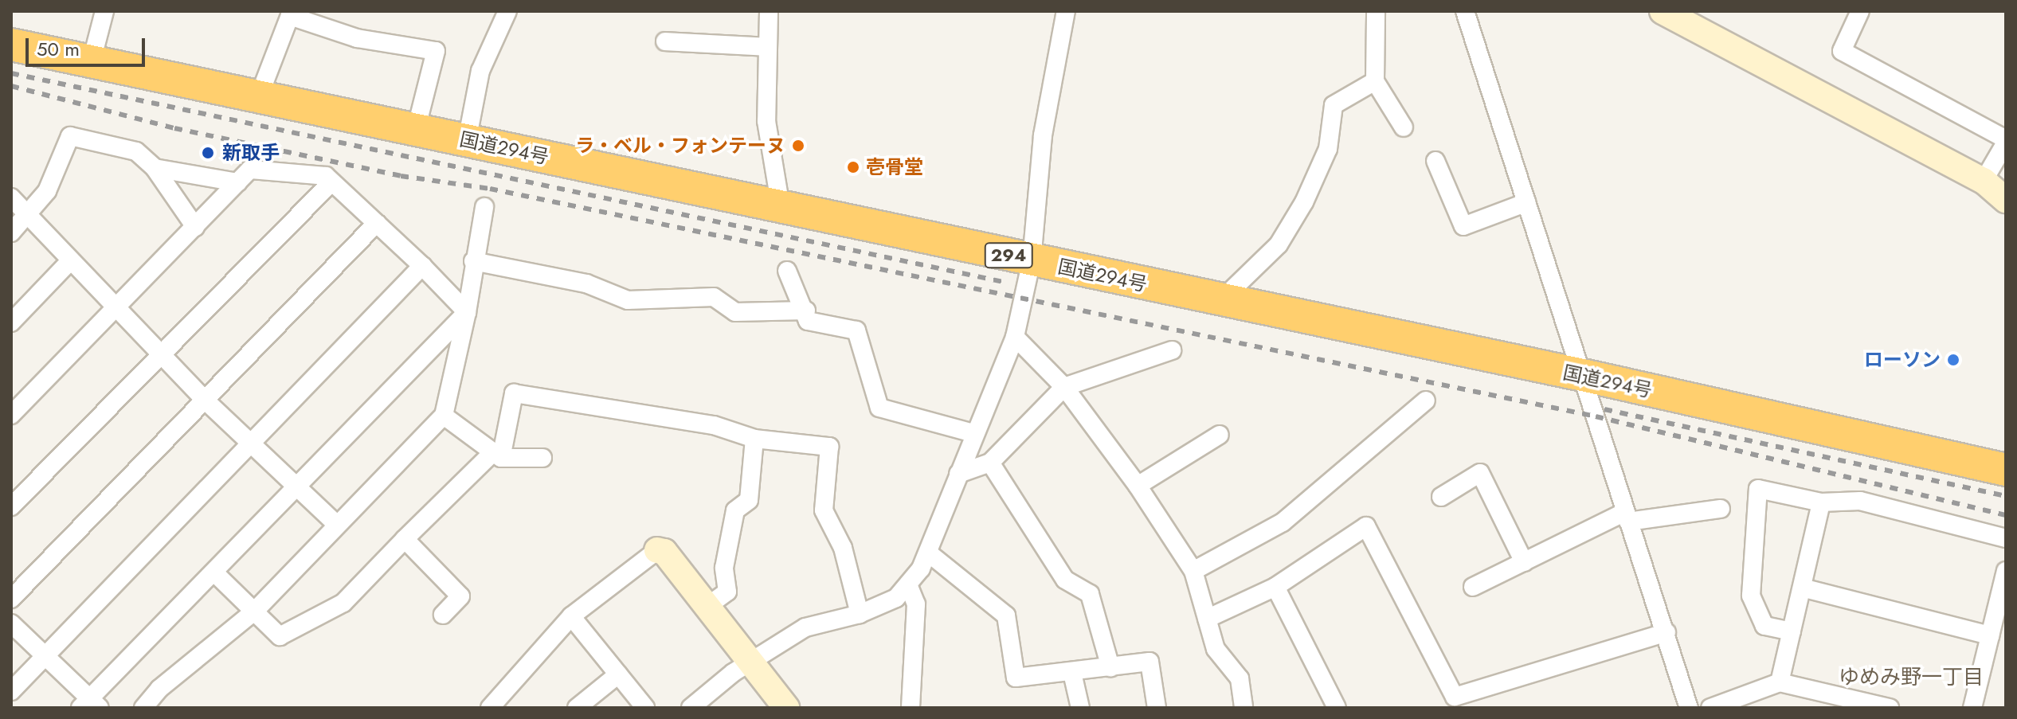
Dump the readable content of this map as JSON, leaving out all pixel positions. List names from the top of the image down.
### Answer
{
  "streets": {
    "highway": ["国道294号", "294"]
  },
  "districts": ["ゆめみ野一丁目"],
  "places": [
    "ラ・ベル・フォンテーヌ",
    "新取手",
    "壱骨堂",
    "ローソン"
  ],
  "scale_bar": "50 m"
}
